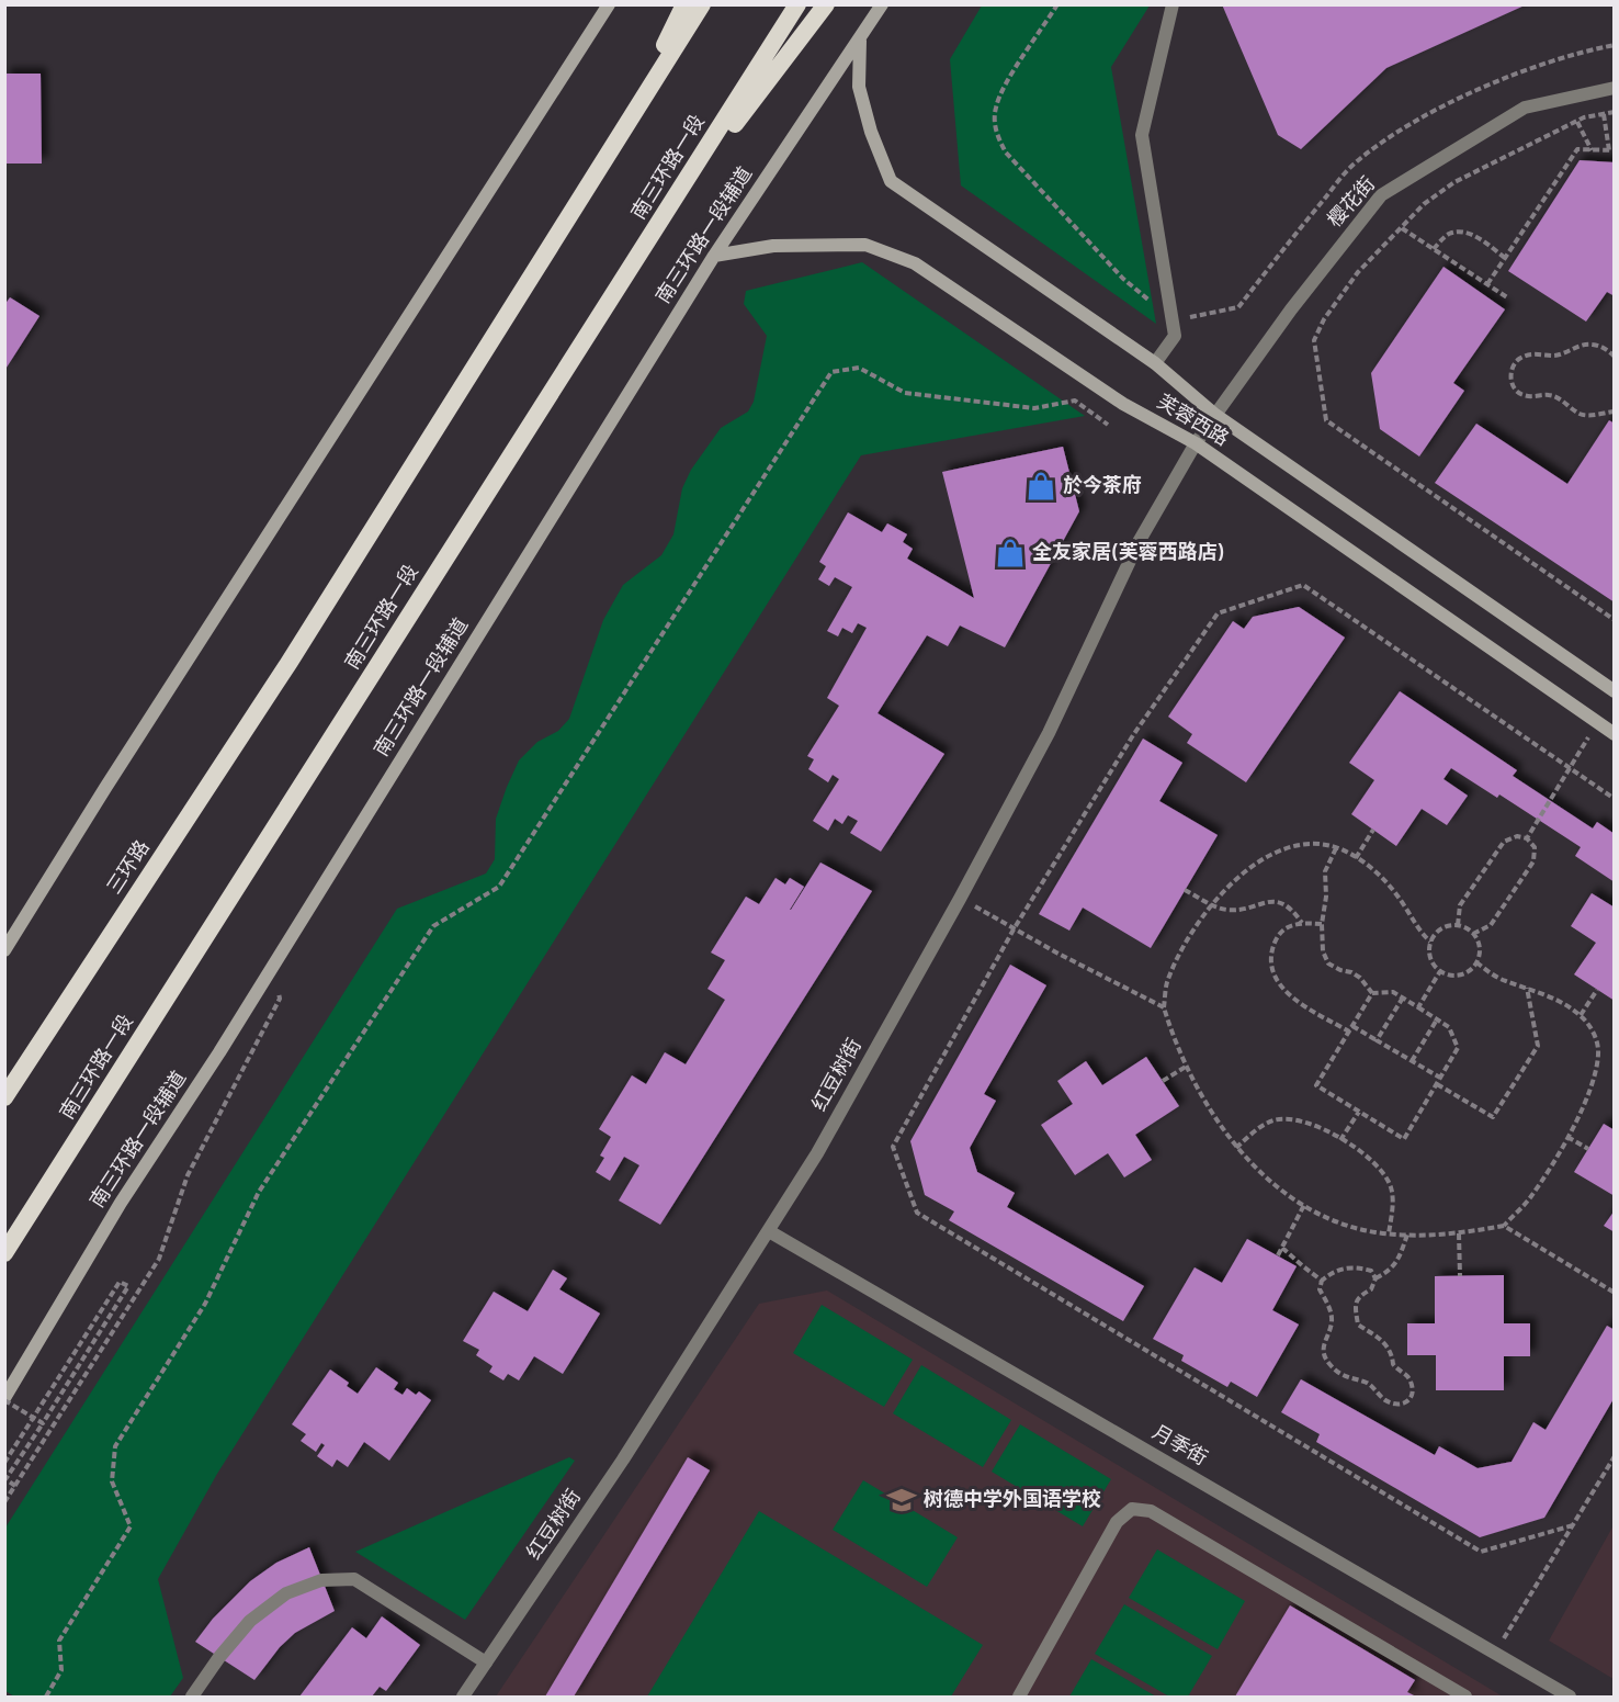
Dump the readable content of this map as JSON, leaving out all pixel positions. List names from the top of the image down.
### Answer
{
  "streets": {
    "highway": ["南三环路一段", "三环路"],
    "main road": ["南三环路一段辅道", "芙蓉西路"],
    "street": ["樱花街", "红豆树街", "月季街"]
  },
  "crossings": [
    ["樱花街", "芙蓉西路"],
    ["樱花街", "红豆树街"],
    ["南三环路一段辅道", "芙蓉西路"],
    ["芙蓉西路", "红豆树街"],
    ["红豆树街", "月季街"]
  ],
  "places": {
    "shop": ["於今茶府", "全友家居(芙蓉西路店)"],
    "school or university": ["树德中学外国语学校"]
  }
}
